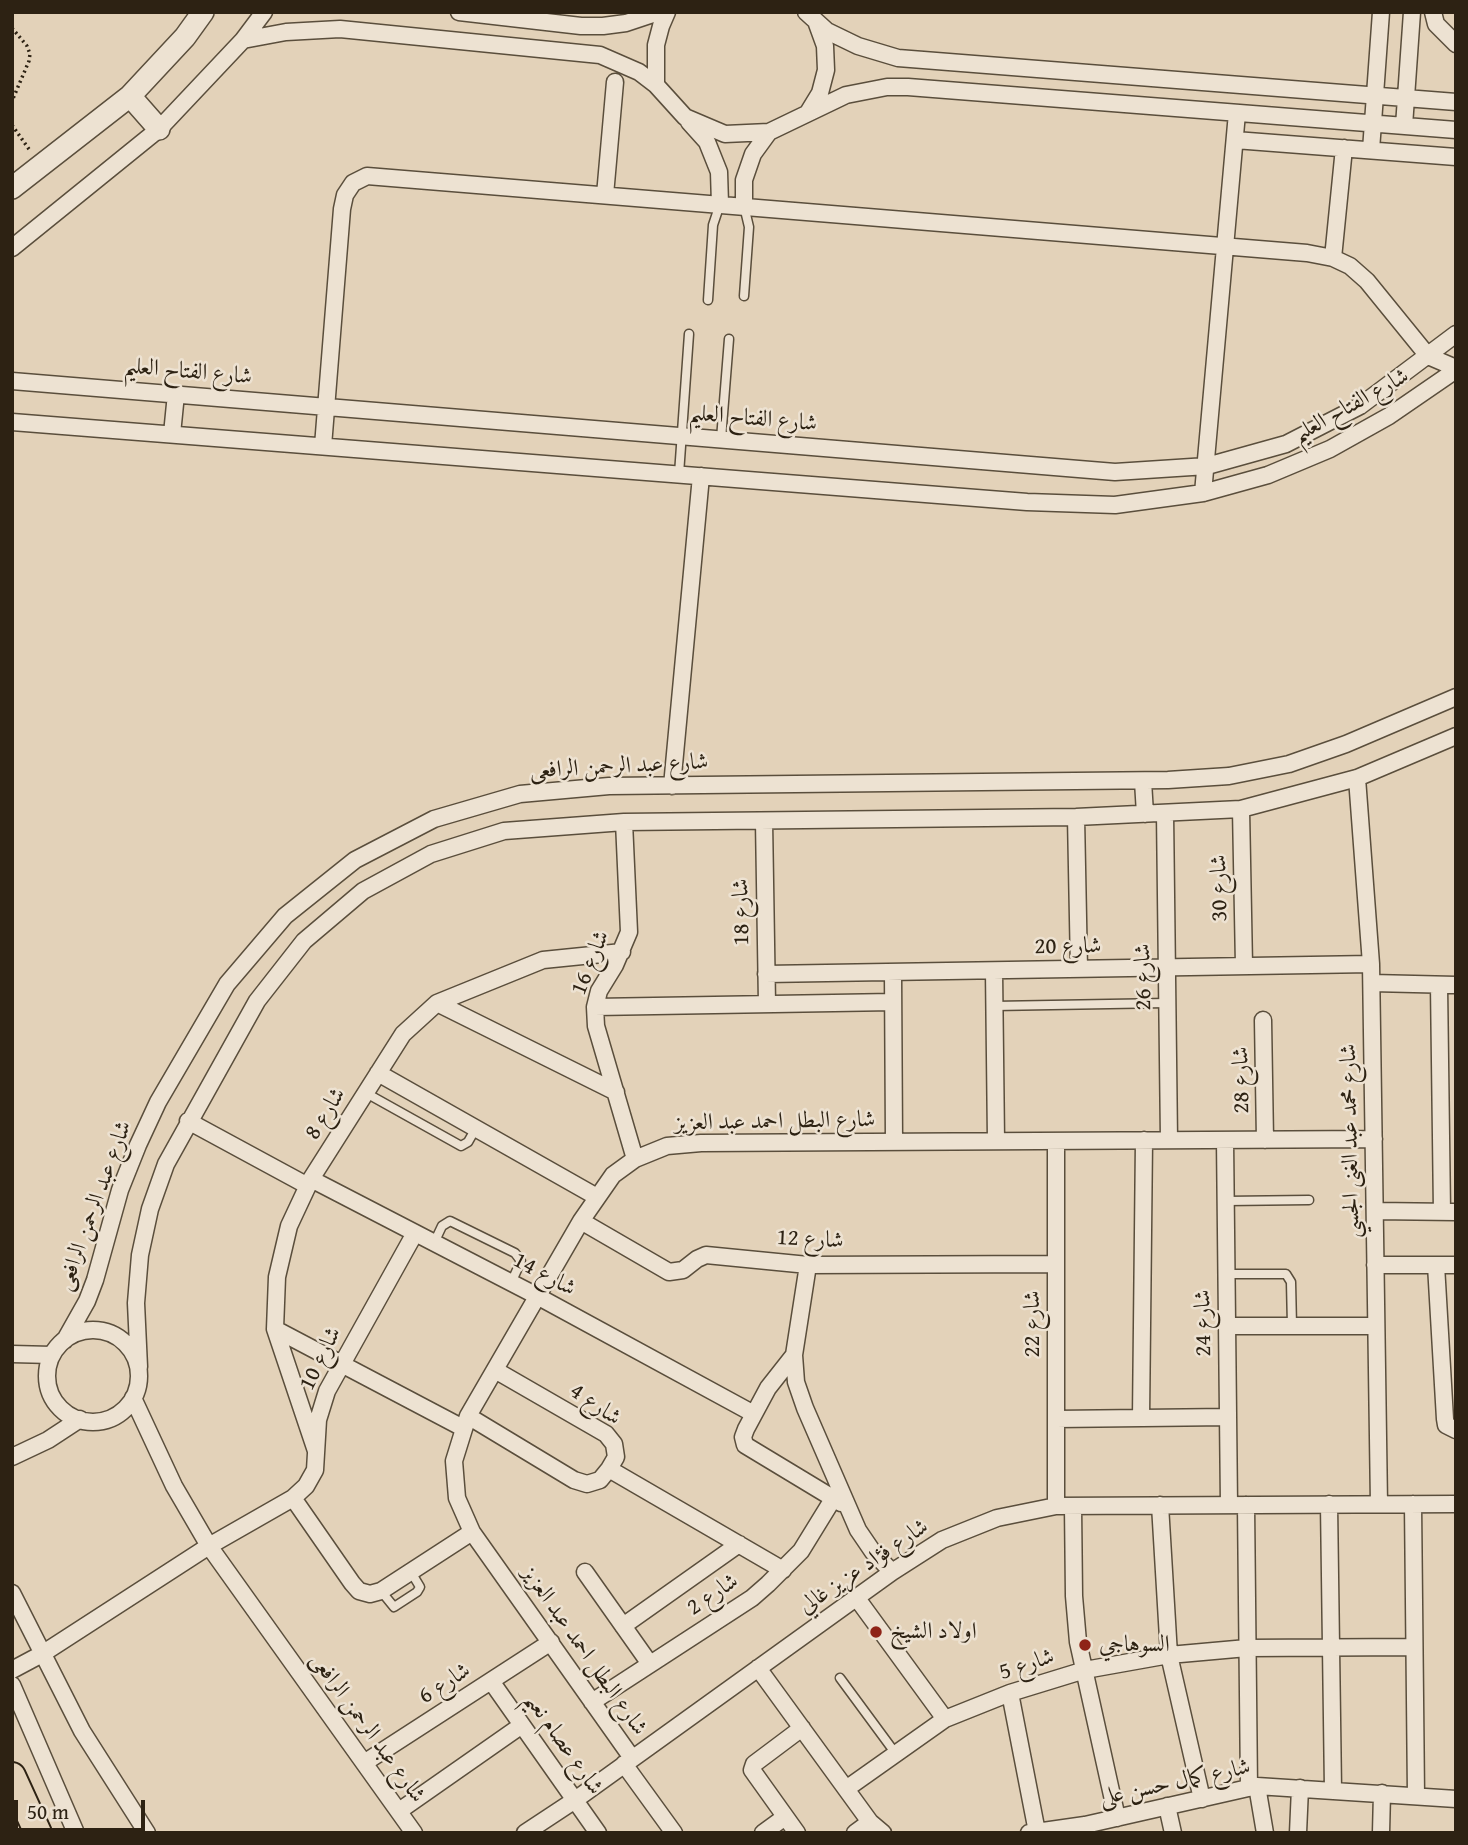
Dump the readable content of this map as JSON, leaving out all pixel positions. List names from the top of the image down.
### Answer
{
  "streets": {
    "street": [
      "شارع الفتاح العليم",
      "شارع عبد الرحمن الرافعى",
      "شارع 30",
      "شارع 18",
      "شارع 20",
      "شارع 16",
      "شارع 26",
      "شارع 28",
      "شارع 8",
      "شارع البطل احمد عبد العزيز",
      "شارع محمد عبد الغنى الجسي",
      "شارع 12",
      "شارع 14",
      "شارع 24",
      "شارع 22",
      "شارع 10",
      "شارع 4",
      "شارع فؤاد عزيز غالي",
      "شارع 2",
      "شارع 5",
      "شارع 6",
      "شارع عصام نعيم",
      "شارع كمال حسن على"
    ]
  },
  "crossings": [
    ["شارع عبد الرحمن الرافعى", "شارع 10"],
    ["شارع عبد الرحمن الرافعى", "شارع 6"],
    ["شارع 30", "شارع 20"],
    ["شارع 18", "شارع 20"],
    ["شارع 20", "شارع 26"],
    ["شارع 20", "شارع محمد عبد الغنى الجسي"],
    ["شارع 16", "شارع 8"],
    ["شارع 16", "شارع البطل احمد عبد العزيز"],
    ["شارع 26", "شارع البطل احمد عبد العزيز"],
    ["شارع 28", "شارع البطل احمد عبد العزيز"],
    ["شارع 8", "شارع 14"],
    ["شارع 8", "شارع 10"],
    ["شارع البطل احمد عبد العزيز", "شارع محمد عبد الغنى الجسي"],
    ["شارع البطل احمد عبد العزيز", "شارع 12"],
    ["شارع البطل احمد عبد العزيز", "شارع 14"],
    ["شارع البطل احمد عبد العزيز", "شارع 24"],
    ["شارع البطل احمد عبد العزيز", "شارع 22"],
    ["شارع البطل احمد عبد العزيز", "شارع 4"],
    ["شارع البطل احمد عبد العزيز", "شارع فؤاد عزيز غالي"],
    ["شارع البطل احمد عبد العزيز", "شارع 2"],
    ["شارع البطل احمد عبد العزيز", "شارع 6"],
    ["شارع محمد عبد الغنى الجسي", "شارع فؤاد عزيز غالي"],
    ["شارع 12", "شارع 22"],
    ["شارع 14", "شارع 10"],
    ["شارع 24", "شارع فؤاد عزيز غالي"],
    ["شارع 24", "شارع 5"],
    ["شارع 24", "شارع كمال حسن على"],
    ["شارع 22", "شارع فؤاد عزيز غالي"],
    ["شارع فؤاد عزيز غالي", "شارع عصام نعيم"],
    ["شارع 6", "شارع عصام نعيم"]
  ],
  "places": ["اولاد الشيخ", "السوهاجي"],
  "scale_bar": "50 m"
}
